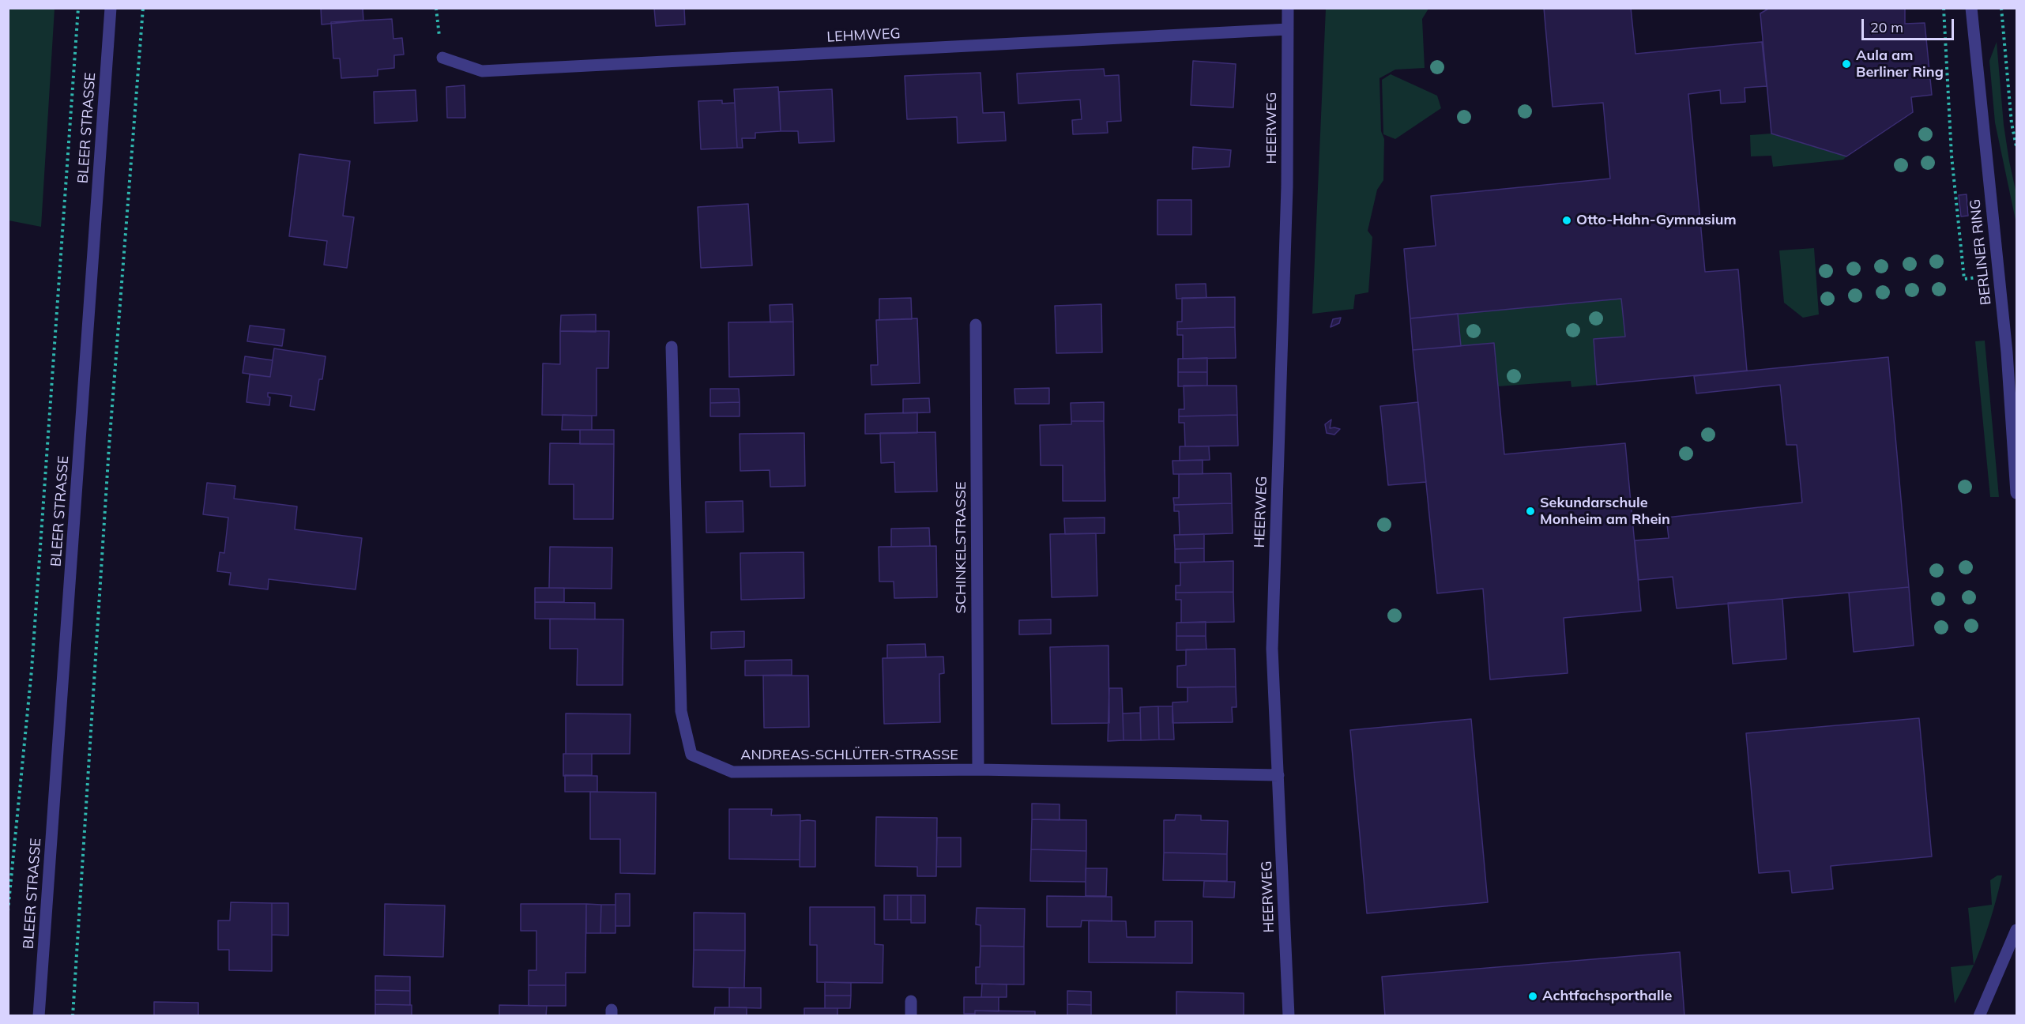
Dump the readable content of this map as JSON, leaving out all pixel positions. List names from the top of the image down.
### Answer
{
  "streets": {
    "street": [
      "LEHMWEG",
      "BLEER STRASSE",
      "HEERWEG",
      "BERLINER RING",
      "SCHINKELSTRASSE",
      "ANDREAS-SCHLÜTER-STRASSE"
    ]
  },
  "crossings": [
    ["LEHMWEG", "HEERWEG"],
    ["HEERWEG", "ANDREAS-SCHLÜTER-STRASSE"],
    ["SCHINKELSTRASSE", "ANDREAS-SCHLÜTER-STRASSE"]
  ],
  "places": [
    "Aula am Berliner Ring",
    "Otto-Hahn-Gymnasium",
    "Sekundarschule Monheim am Rhein",
    "Achtfachsporthalle"
  ],
  "scale_bar": "20 m"
}
